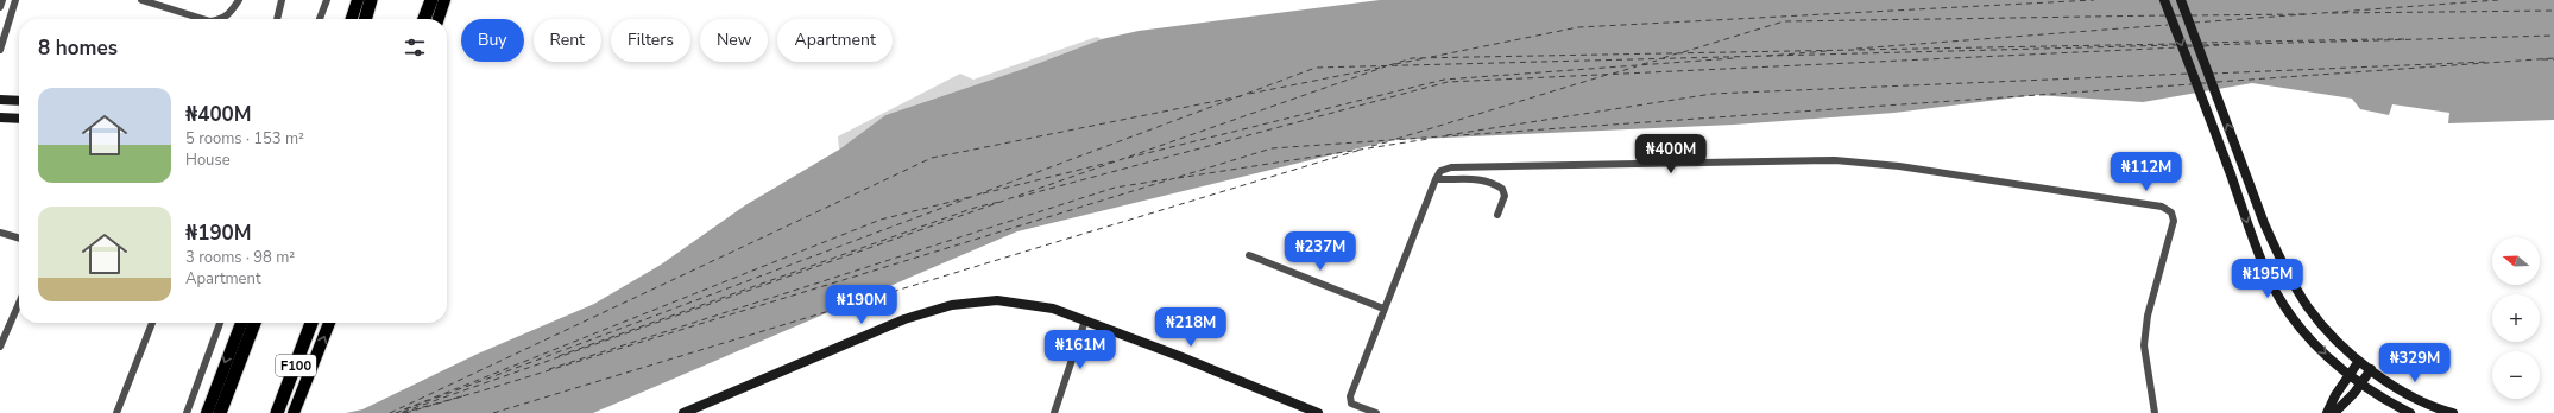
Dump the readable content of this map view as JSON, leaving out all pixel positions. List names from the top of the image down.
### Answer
{
  "streets": {
    "highway": ["F100"]
  },
  "north": "left",
  "page": {
    "chip": [
      "Buy",
      "Rent",
      "Filters",
      "New",
      "Apartment"
    ],
    "heading": "8 homes",
    "list": [
      {
        "name": "₦400M",
        "note": "5 rooms · 153 m² · House"
      },
      {
        "name": "₦190M",
        "note": "3 rooms · 98 m² · Apartment"
      }
    ],
    "price": [
      "₦400M",
      "₦112M",
      "₦237M",
      "₦195M",
      "₦190M",
      "₦218M",
      "₦161M",
      "₦329M"
    ],
    "map_buttons": ["+", "−"]
  }
}
